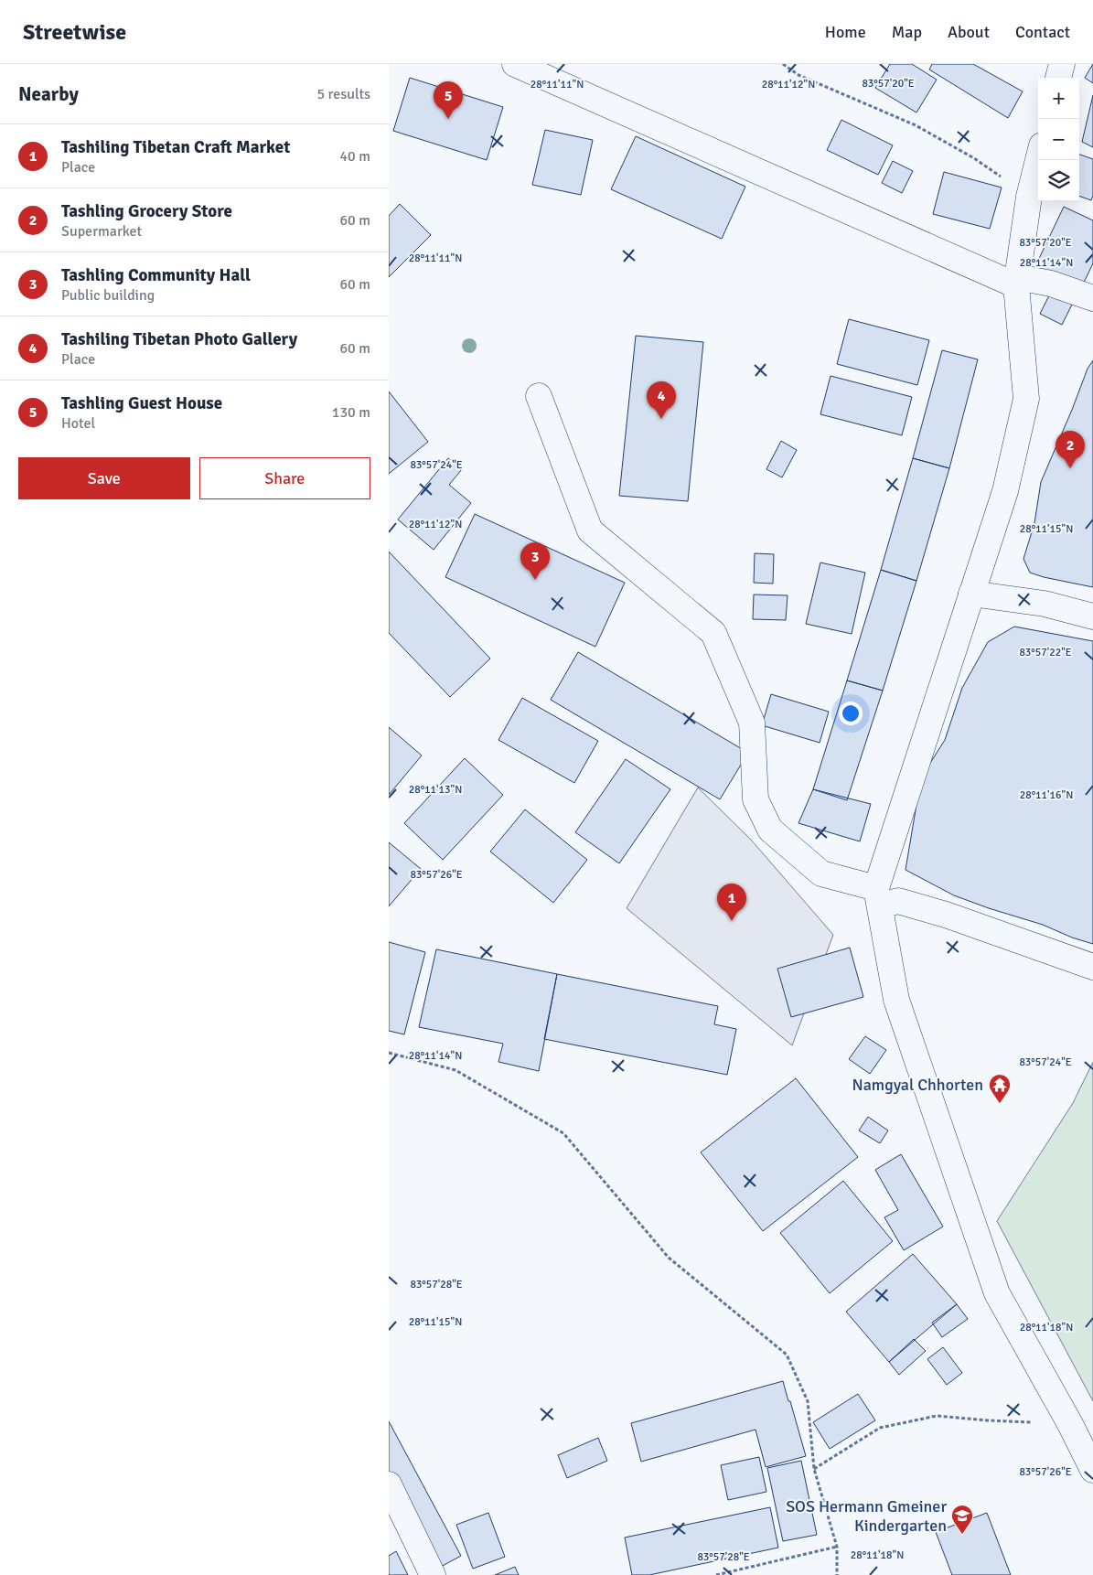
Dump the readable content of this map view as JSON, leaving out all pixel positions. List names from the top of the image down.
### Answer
{
  "places": {
    "temple": ["Namgyal Chhorten"],
    "school or university": ["SOS Hermann Gmeiner Kindergarten"]
  },
  "page": {
    "header": "Streetwise",
    "nav": [
      "Home",
      "Map",
      "About",
      "Contact"
    ],
    "heading": ["Nearby", "5 results"],
    "map_buttons": ["+", "−"],
    "pins": [
      "5",
      "4",
      "2",
      "3",
      "1"
    ],
    "list": [
      {
        "mark": "1",
        "name": "Tashiling Tibetan Craft Market",
        "note": "Place",
        "value": "40 m"
      },
      {
        "mark": "2",
        "name": "Tashling Grocery Store",
        "note": "Supermarket",
        "value": "60 m"
      },
      {
        "mark": "3",
        "name": "Tashling Community Hall",
        "note": "Public building",
        "value": "60 m"
      },
      {
        "mark": "4",
        "name": "Tashiling Tibetan Photo Gallery",
        "note": "Place",
        "value": "60 m"
      },
      {
        "mark": "5",
        "name": "Tashling Guest House",
        "note": "Hotel",
        "value": "130 m"
      }
    ],
    "buttons": ["Save", "Share"]
  },
  "coordinates": [
    "83°57'20\"E",
    "28°11'11\"N",
    "28°11'12\"N",
    "28°11'14\"N",
    "83°57'24\"E",
    "28°11'15\"N",
    "83°57'22\"E",
    "28°11'13\"N",
    "28°11'16\"N",
    "83°57'26\"E",
    "83°57'28\"E",
    "28°11'18\"N"
  ]
}
